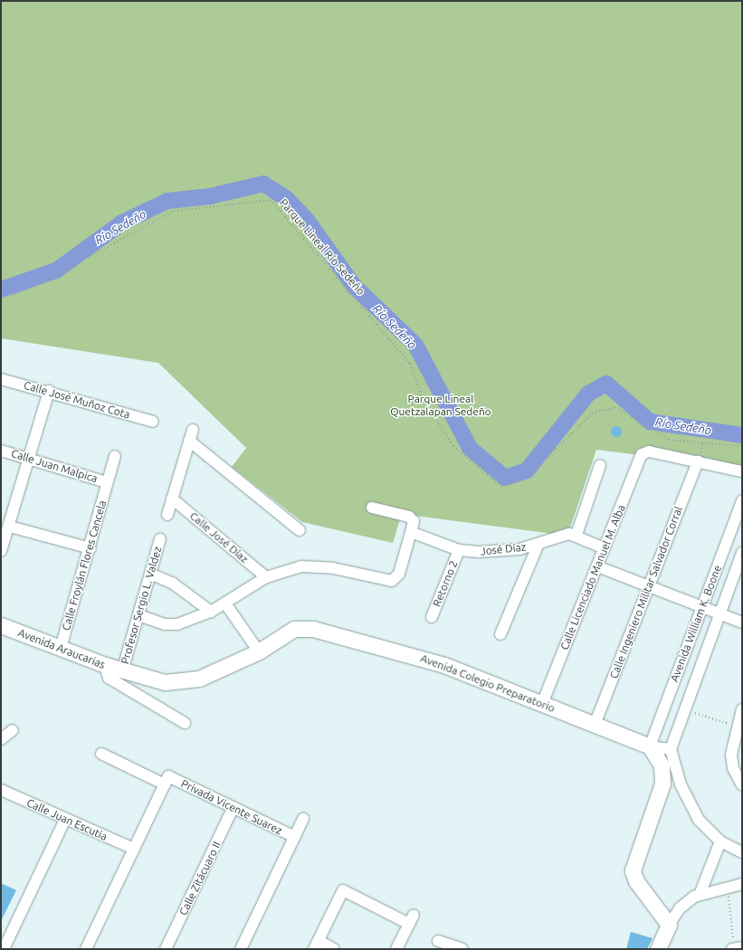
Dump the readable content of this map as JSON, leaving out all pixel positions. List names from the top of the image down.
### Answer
{
  "streets": {
    "street": [
      "Calle José Muñoz Cota",
      "Calle Juan Malpica",
      "Calle José Díaz",
      "José Díaz",
      "Calle Froylán Flores Cancela",
      "Calle Licenciado Manuel M. Alba",
      "Retorno 2",
      "Calle Ingeniero Militar Salvador Corral",
      "Profesor Sergio L. Valdez",
      "Avenida William K. Boone",
      "Avenida Araucarias",
      "Avenida Colegio Preparatorio",
      "Privada Vicente Suarez",
      "Calle Juan Escutia",
      "Calle Zitácuaro II"
    ],
    "path": ["Parque Lineal Río Sedeño"]
  },
  "crossings": [
    ["Calle Juan Malpica", "Calle Froylán Flores Cancela"],
    ["José Díaz", "Calle Licenciado Manuel M. Alba"],
    ["José Díaz", "Retorno 2"],
    ["Calle Froylán Flores Cancela", "Avenida Araucarias"],
    ["Calle Licenciado Manuel M. Alba", "Calle Ingeniero Militar Salvador Corral"],
    ["Calle Licenciado Manuel M. Alba", "Avenida Colegio Preparatorio"],
    ["Calle Ingeniero Militar Salvador Corral", "Avenida Colegio Preparatorio"],
    ["Profesor Sergio L. Valdez", "Avenida Araucarias"],
    ["Profesor Sergio L. Valdez", "Avenida Colegio Preparatorio"],
    ["Avenida William K. Boone", "Avenida Colegio Preparatorio"],
    ["Avenida Araucarias", "Avenida Colegio Preparatorio"],
    ["Privada Vicente Suarez", "Calle Zitácuaro II"]
  ],
  "water": ["Río Sedeño"],
  "parks": ["Parque Lineal Quetzalapan Sedeño"]
}
